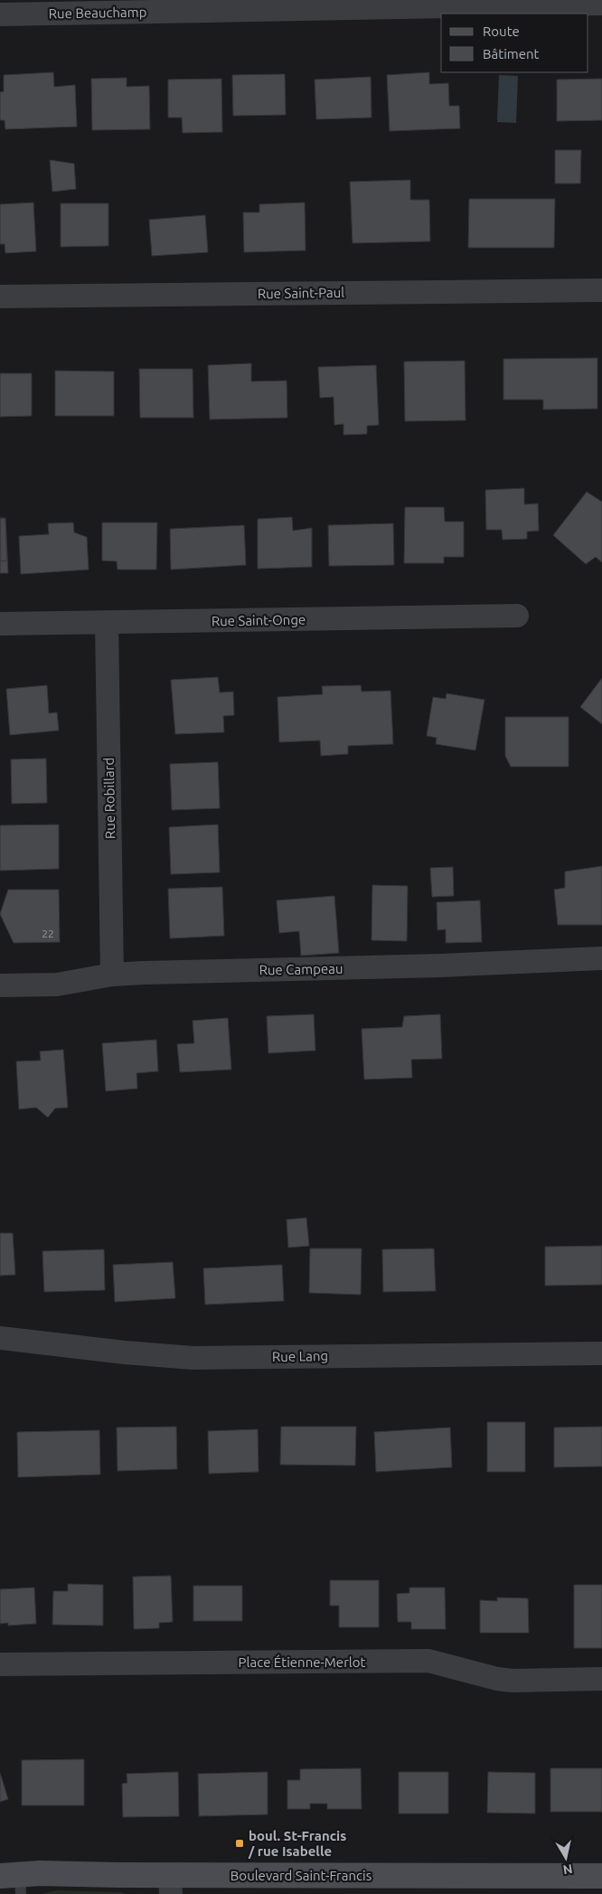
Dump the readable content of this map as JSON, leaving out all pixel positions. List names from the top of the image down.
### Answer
{
  "streets": {
    "street": [
      "Rue Beauchamp",
      "Rue Saint-Paul",
      "Rue Saint-Onge",
      "Rue Robillard",
      "Rue Campeau",
      "Rue Lang",
      "Place Étienne-Merlot",
      "Boulevard Saint-Francis"
    ]
  },
  "crossings": [
    ["Rue Saint-Onge", "Rue Robillard"],
    ["Rue Robillard", "Rue Campeau"]
  ],
  "places": {
    "transit": ["boul. St-Francis / rue Isabelle"]
  },
  "house_numbers": ["22"],
  "legend": ["Route", "Bâtiment"],
  "north": "bottom"
}
